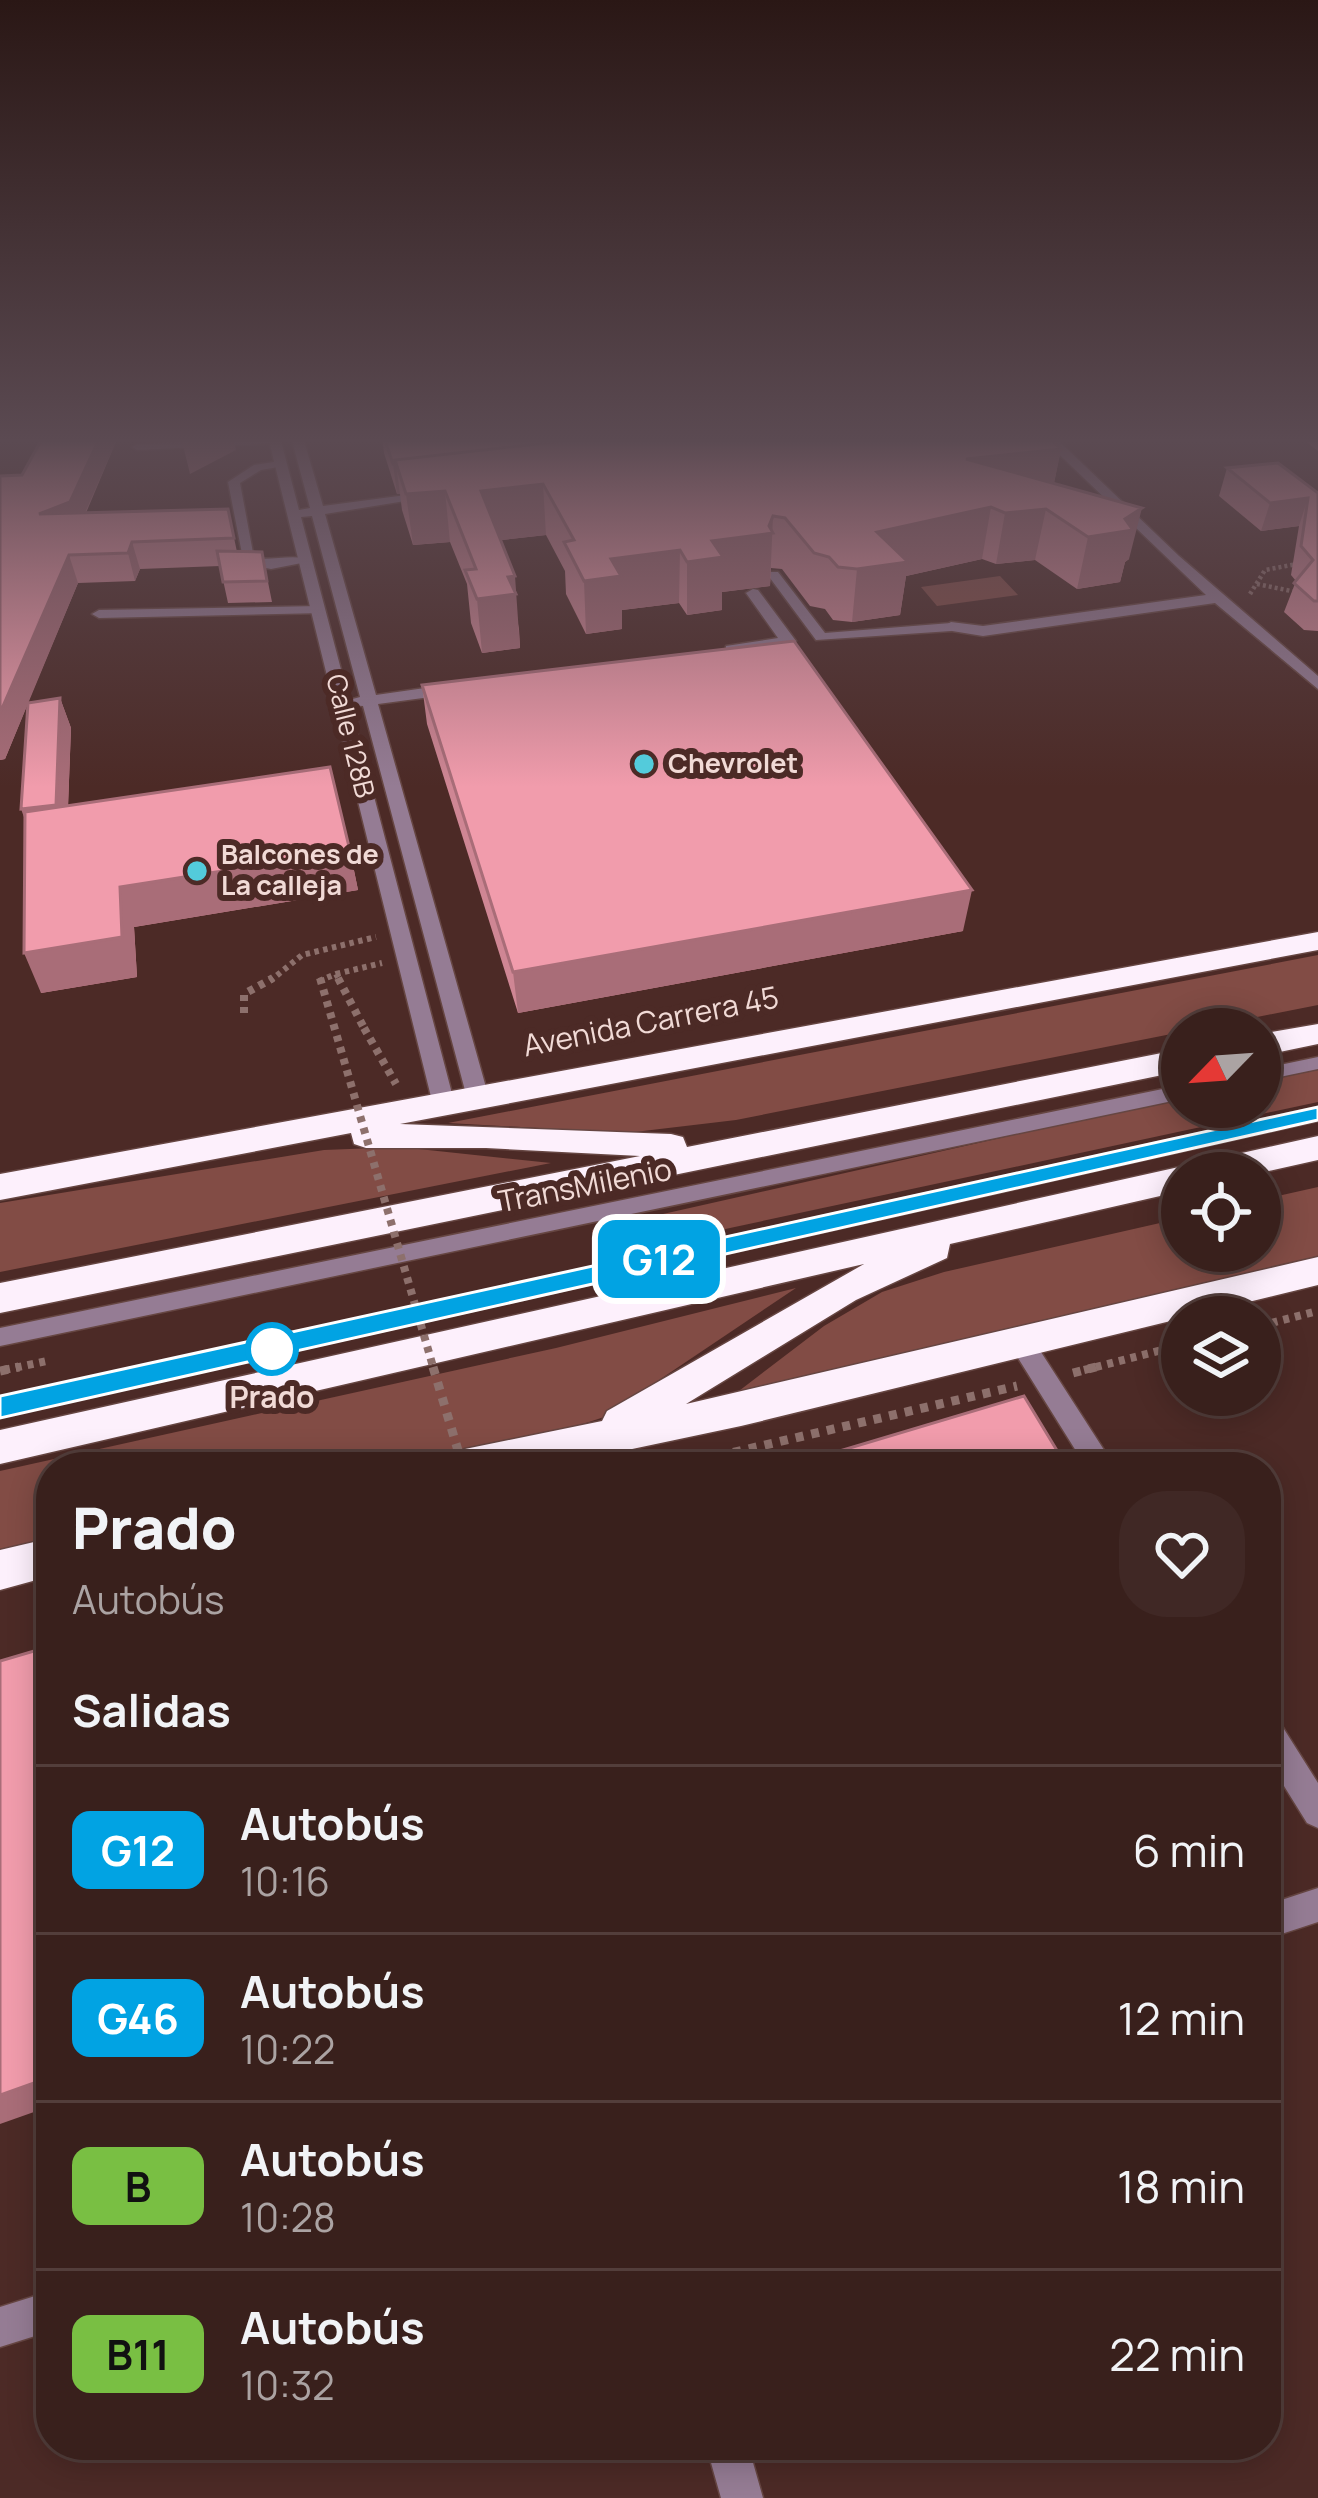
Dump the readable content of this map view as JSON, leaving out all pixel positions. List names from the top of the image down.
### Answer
{
  "streets": {
    "highway": ["Avenida Carrera 45"],
    "street": ["Calle 128B"],
    "lane": ["TransMilenio"]
  },
  "crossings": [
    ["Calle 128B", "Avenida Carrera 45"]
  ],
  "places": ["Chevrolet", "Balcones de La calleja", "Prado"],
  "lines": ["bus line G12"],
  "north": "bottom left",
  "page": {
    "on_map": "G12",
    "heading": [
      ["Prado", "Autobús"],
      "Salidas"
    ],
    "list": [
      {
        "mark": "G12",
        "name": "Autobús",
        "note": "10:16",
        "value": "6 min"
      },
      {
        "mark": "G46",
        "name": "Autobús",
        "note": "10:22",
        "value": "12 min"
      },
      {
        "mark": "B",
        "name": "Autobús",
        "note": "10:28",
        "value": "18 min"
      },
      {
        "mark": "B11",
        "name": "Autobús",
        "note": "10:32",
        "value": "22 min"
      }
    ]
  }
}
